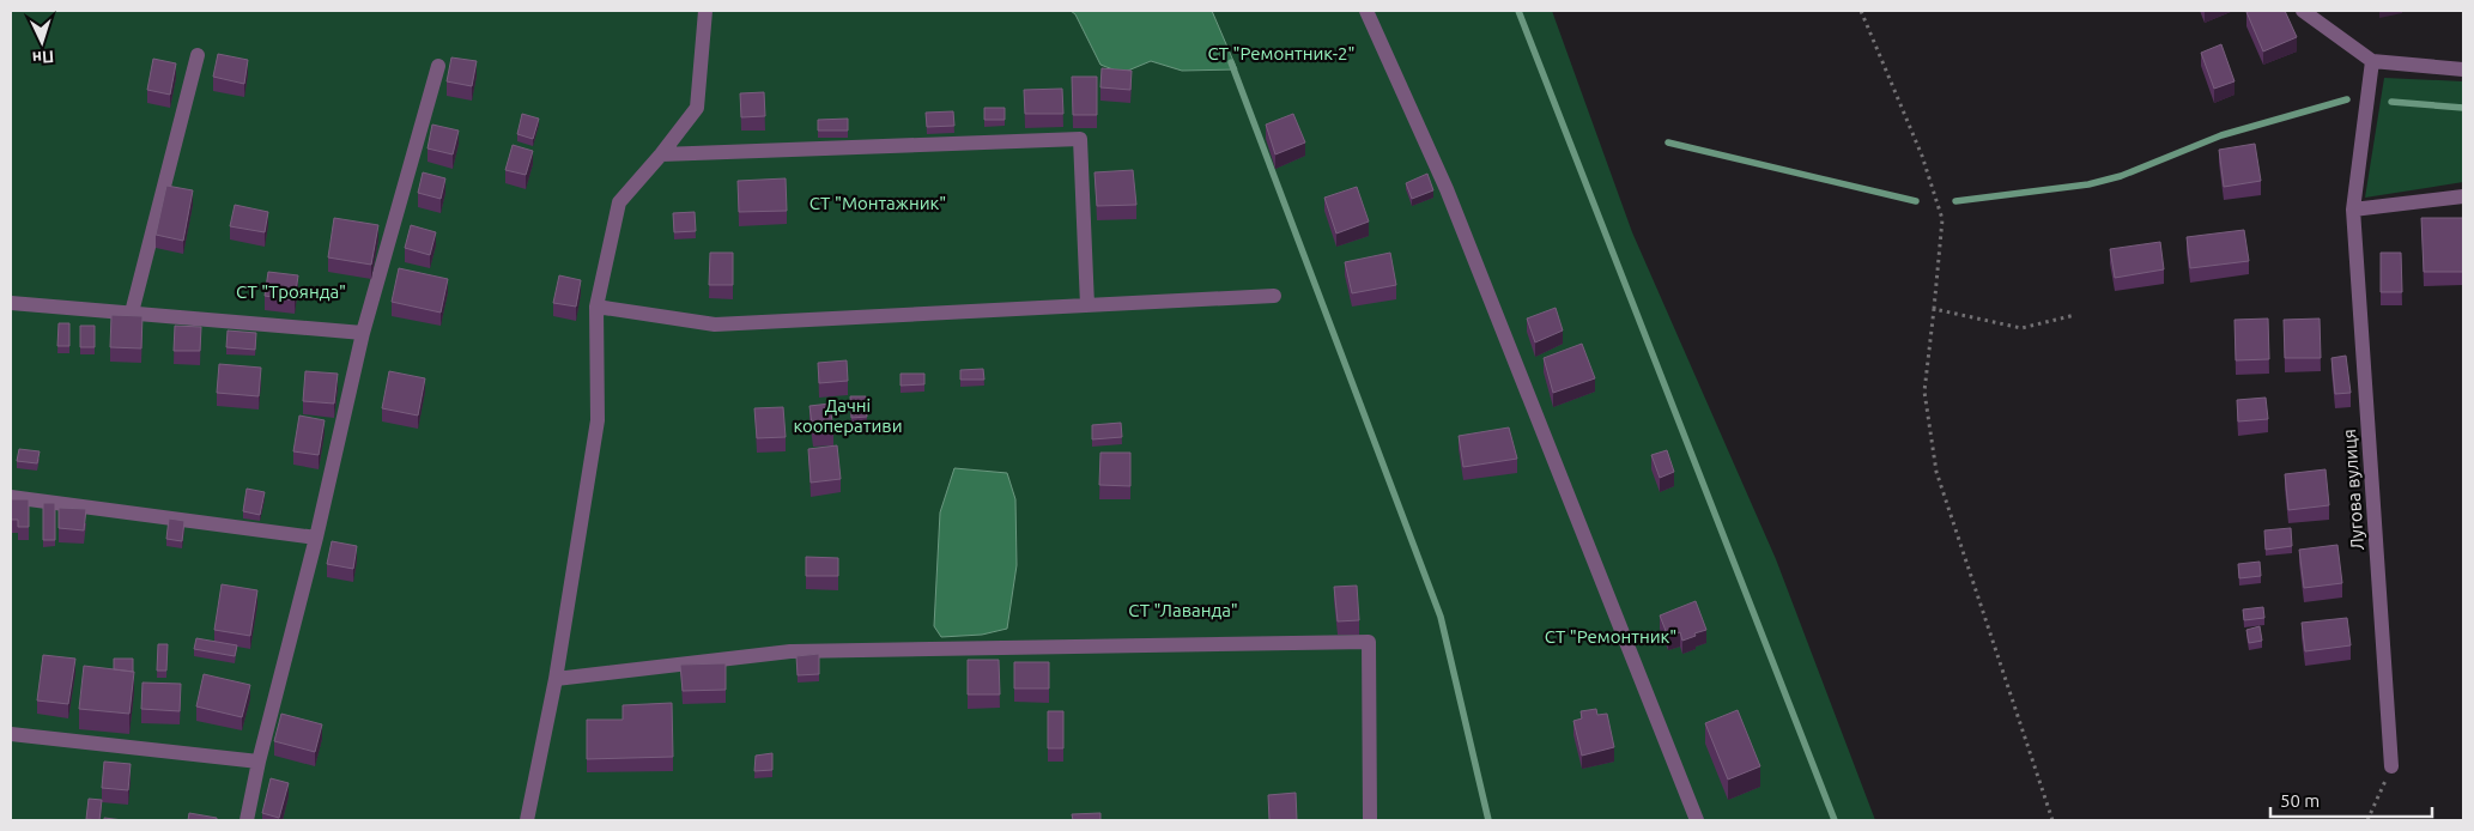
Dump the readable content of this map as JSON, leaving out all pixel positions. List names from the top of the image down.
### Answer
{
  "streets": {
    "street": ["Лугова вулиця"]
  },
  "parks": [
    "СТ \"Ремонтник-2\"",
    "СТ \"Монтажник\"",
    "СТ \"Троянда\"",
    "Дачні кооперативи",
    "СТ \"Лаванда\"",
    "СТ \"Ремонтник\""
  ],
  "scale_bar": "50 m",
  "north": "bottom"
}
